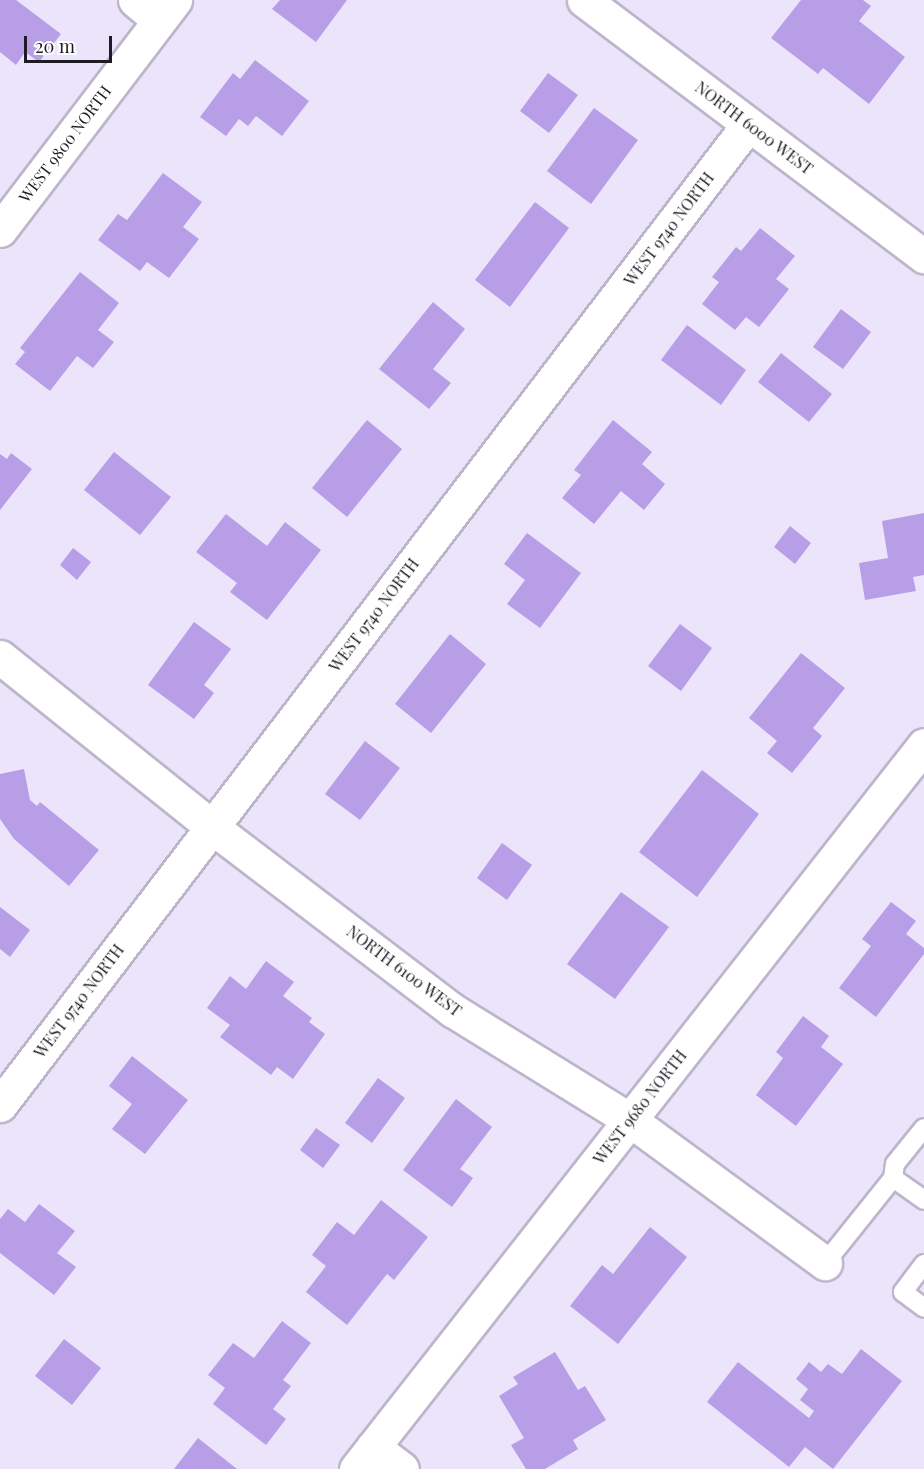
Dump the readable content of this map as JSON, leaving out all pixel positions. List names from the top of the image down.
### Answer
{
  "streets": {
    "street": [
      "NORTH 6000 WEST",
      "WEST 9800 NORTH",
      "WEST 9740 NORTH",
      "NORTH 6100 WEST",
      "WEST 9680 NORTH"
    ]
  },
  "crossings": [
    ["NORTH 6000 WEST", "WEST 9740 NORTH"],
    ["WEST 9740 NORTH", "NORTH 6100 WEST"],
    ["NORTH 6100 WEST", "WEST 9680 NORTH"]
  ],
  "scale_bar": "20 m"
}
